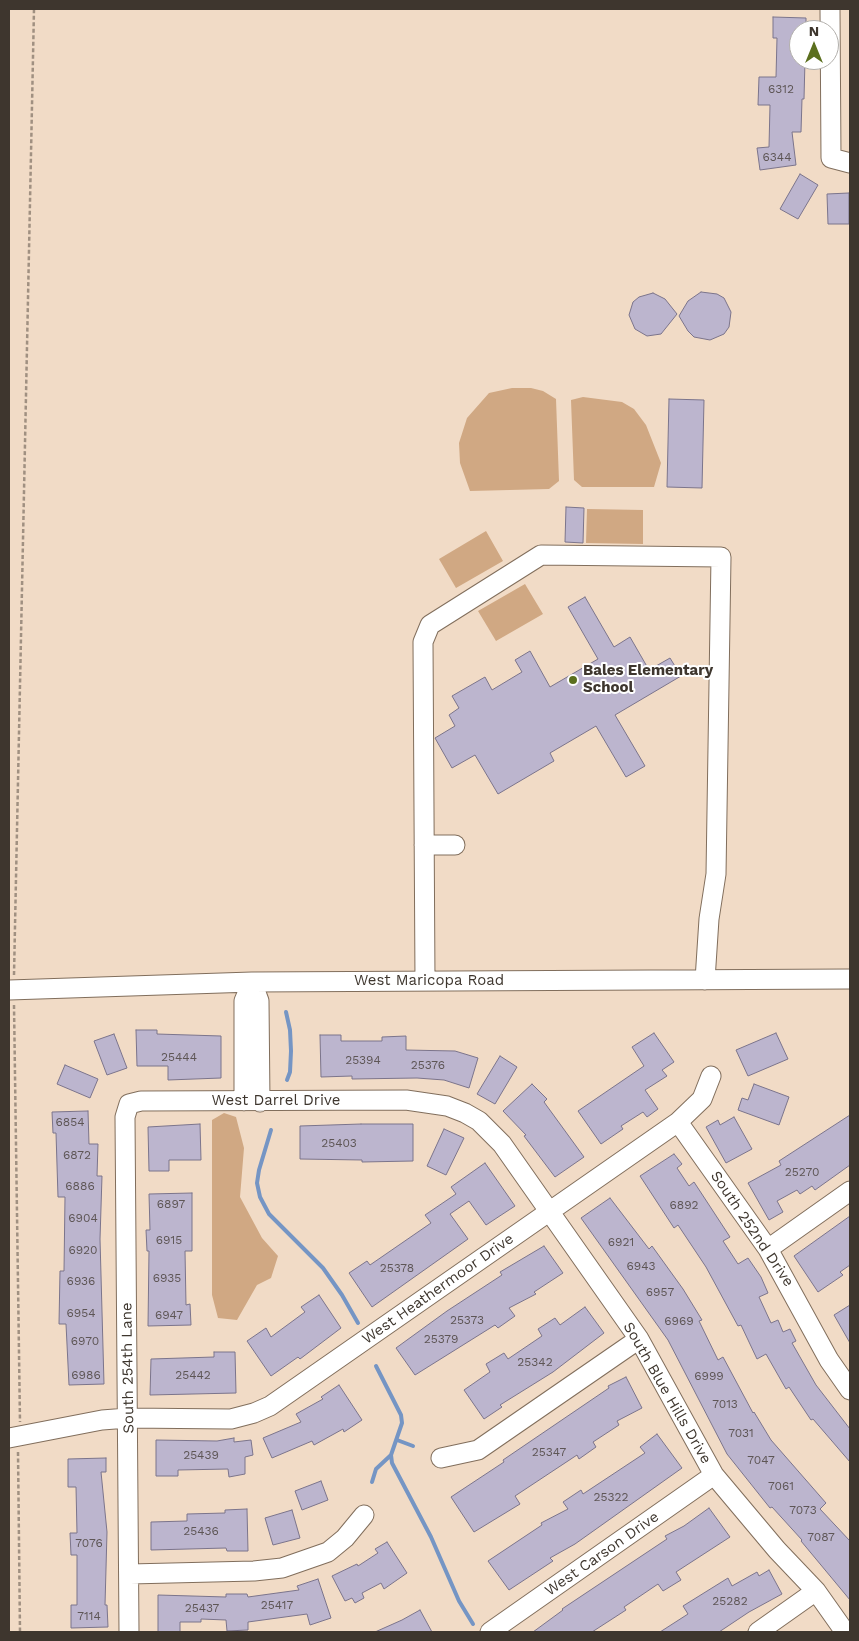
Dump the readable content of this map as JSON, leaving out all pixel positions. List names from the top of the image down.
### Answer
{
  "streets": {
    "street": [
      "West Maricopa Road",
      "West Darrel Drive",
      "South 252nd Drive",
      "West Heathermoor Drive",
      "South 254th Lane",
      "South Blue Hills Drive",
      "West Carson Drive"
    ]
  },
  "crossings": [
    ["West Darrel Drive", "South 254th Lane"],
    ["West Darrel Drive", "South Blue Hills Drive"],
    ["South 252nd Drive", "West Heathermoor Drive"],
    ["West Heathermoor Drive", "South 254th Lane"],
    ["West Heathermoor Drive", "South Blue Hills Drive"],
    ["South Blue Hills Drive", "West Carson Drive"]
  ],
  "places": ["Bales Elementary School"],
  "house_numbers": [
    "6312",
    "6344",
    "25444",
    "25394",
    "25376",
    "6854",
    "25403",
    "6872",
    "25270",
    "6886",
    "6897",
    "6892",
    "6904",
    "6915",
    "6921",
    "6920",
    "6943",
    "25378",
    "6935",
    "6936",
    "6957",
    "6954",
    "6947",
    "25373",
    "6969",
    "25379",
    "6970",
    "25342",
    "6986",
    "25442",
    "6999",
    "7013",
    "7031",
    "25347",
    "25439",
    "7047",
    "7061",
    "25322",
    "7073",
    "25436",
    "7087",
    "7076",
    "25282",
    "25417",
    "25437",
    "7114"
  ],
  "north": "top"
}
